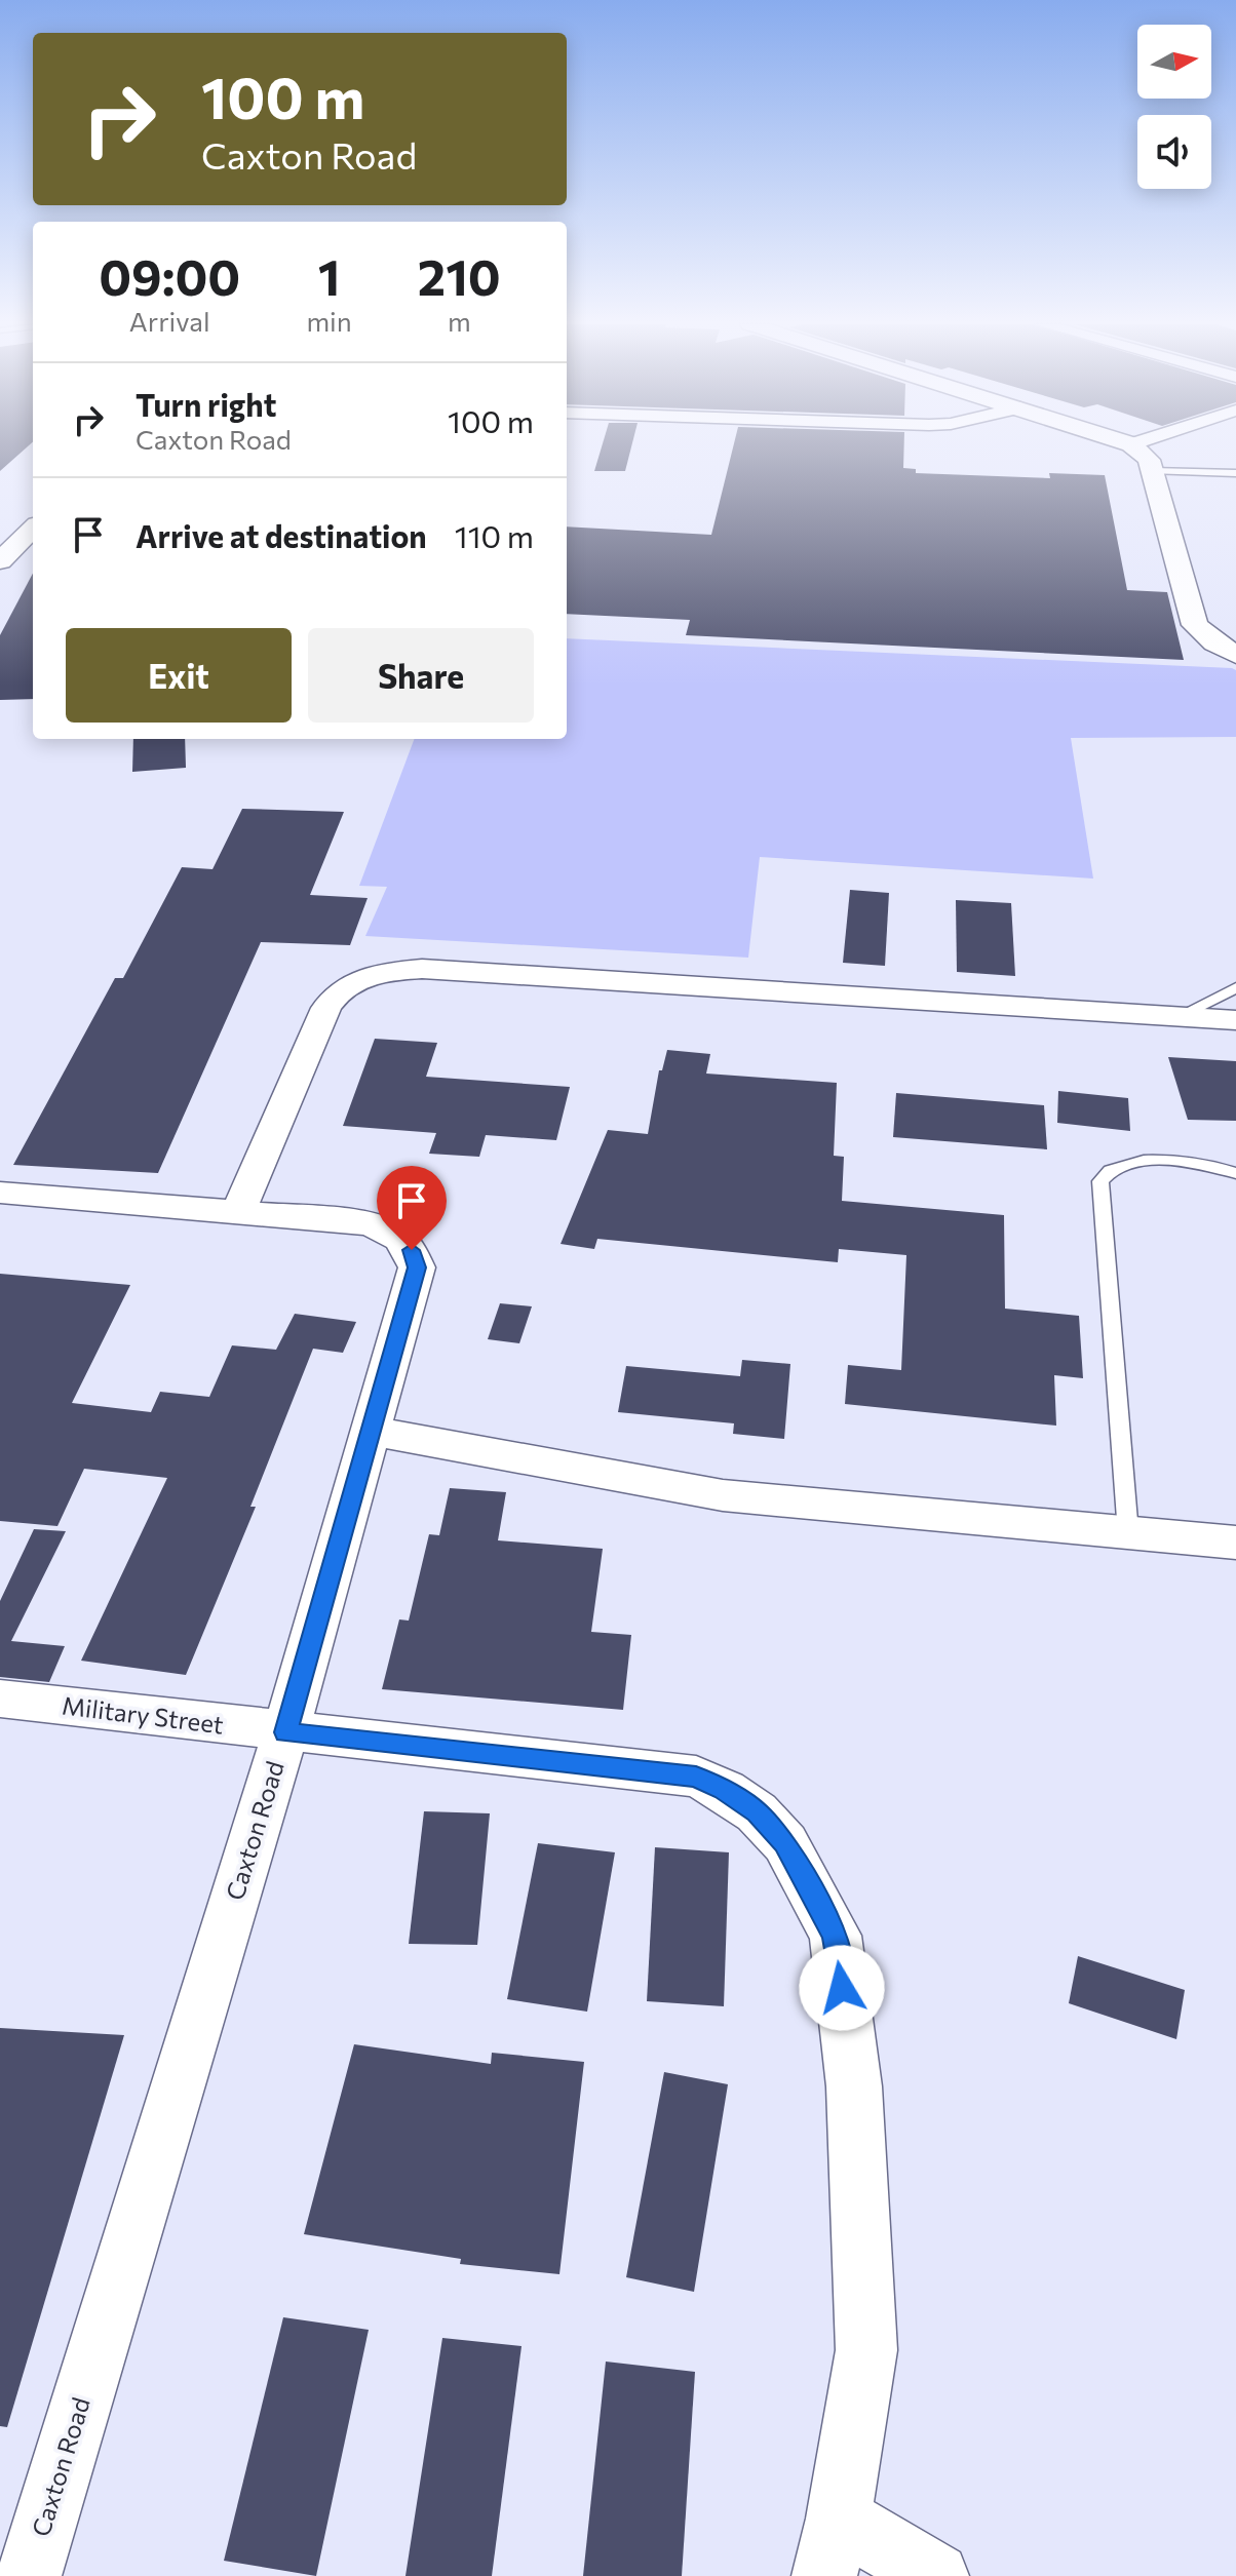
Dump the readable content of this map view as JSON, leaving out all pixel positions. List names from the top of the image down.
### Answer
{
  "streets": {
    "street": ["Military Street", "Caxton Road"]
  },
  "crossings": [
    ["Military Street", "Caxton Road"]
  ],
  "north": "right",
  "page": {
    "turn": ["100 m", "Caxton Road"],
    "eta": [
      "09:00",
      "Arrival",
      "1",
      "min",
      "210",
      "m"
    ],
    "list": [
      {
        "name": "Turn right",
        "note": "Caxton Road",
        "value": "100 m"
      },
      {
        "name": "Arrive at destination",
        "value": "110 m"
      }
    ],
    "buttons": ["Exit", "Share"]
  }
}
